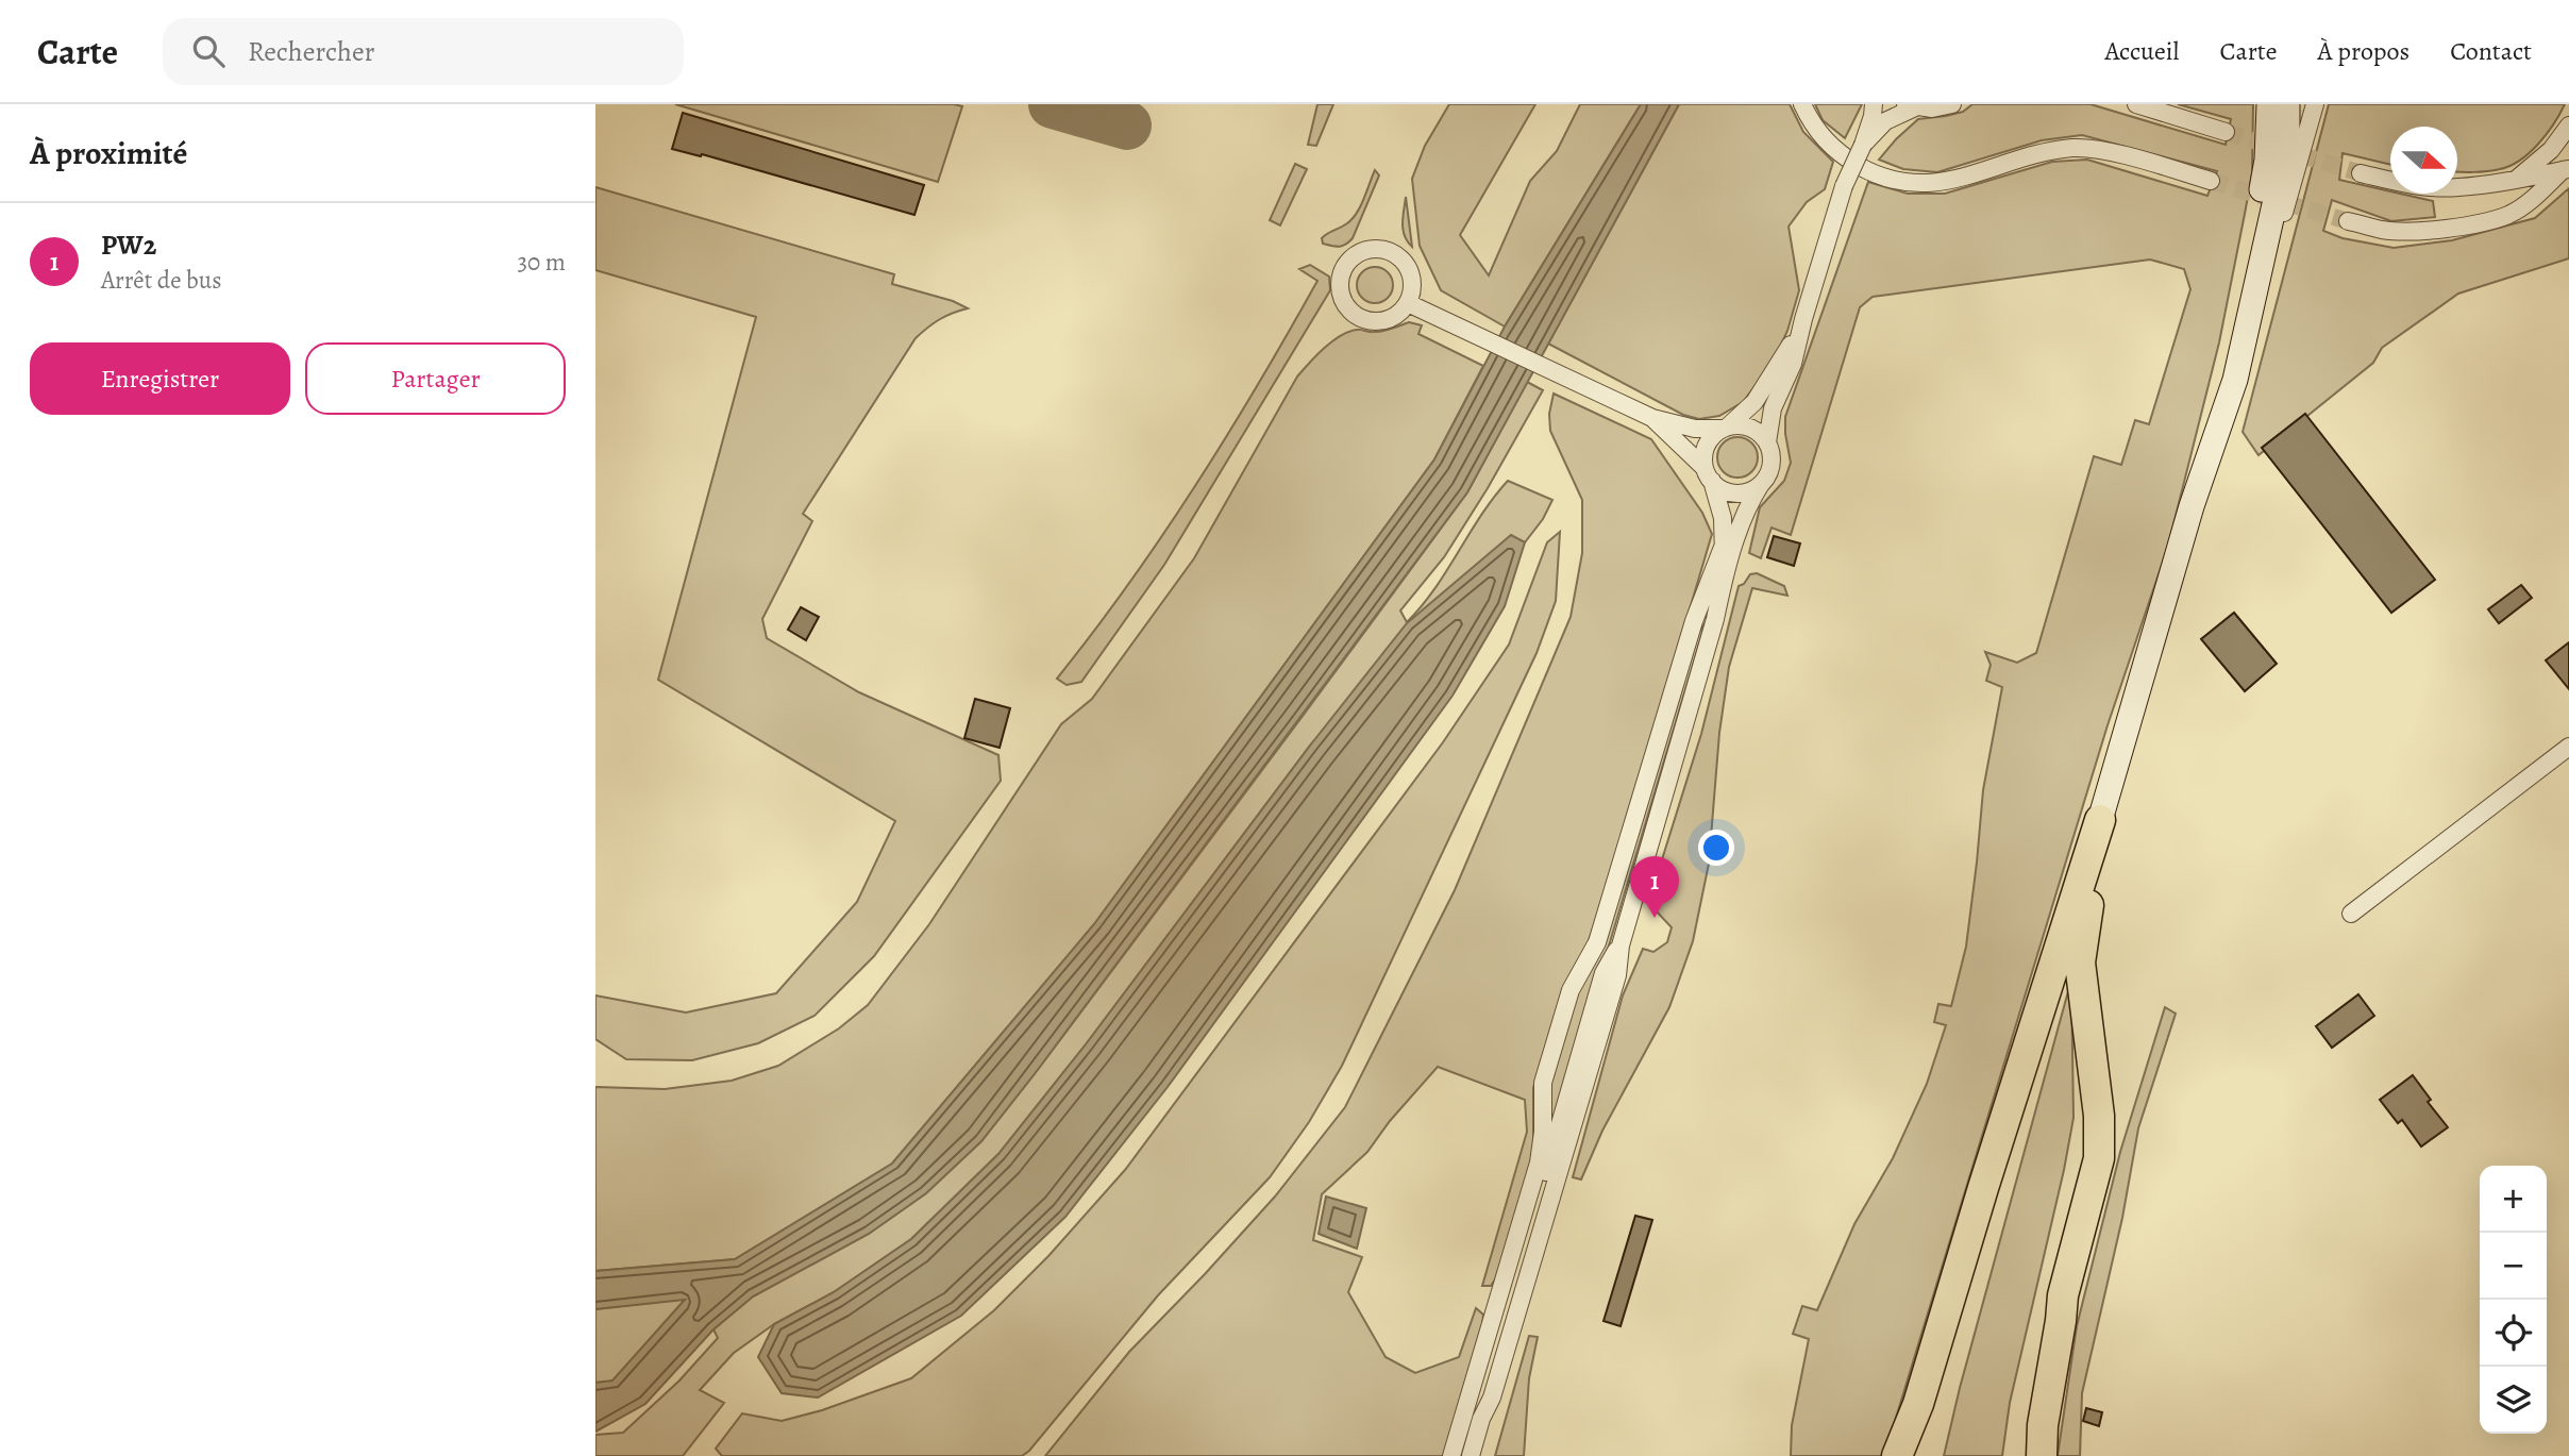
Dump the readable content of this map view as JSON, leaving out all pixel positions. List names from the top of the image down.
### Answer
{
  "north": "right",
  "page": {
    "header": "Carte",
    "search": "Rechercher",
    "nav": [
      "Accueil",
      "Carte",
      "À propos",
      "Contact"
    ],
    "heading": "À proximité",
    "list": [
      {
        "mark": "1",
        "name": "PW2",
        "note": "Arrêt de bus",
        "value": "30 m"
      }
    ],
    "buttons": ["Enregistrer", "Partager"],
    "pins": "1",
    "map_buttons": ["+", "−"]
  }
}
